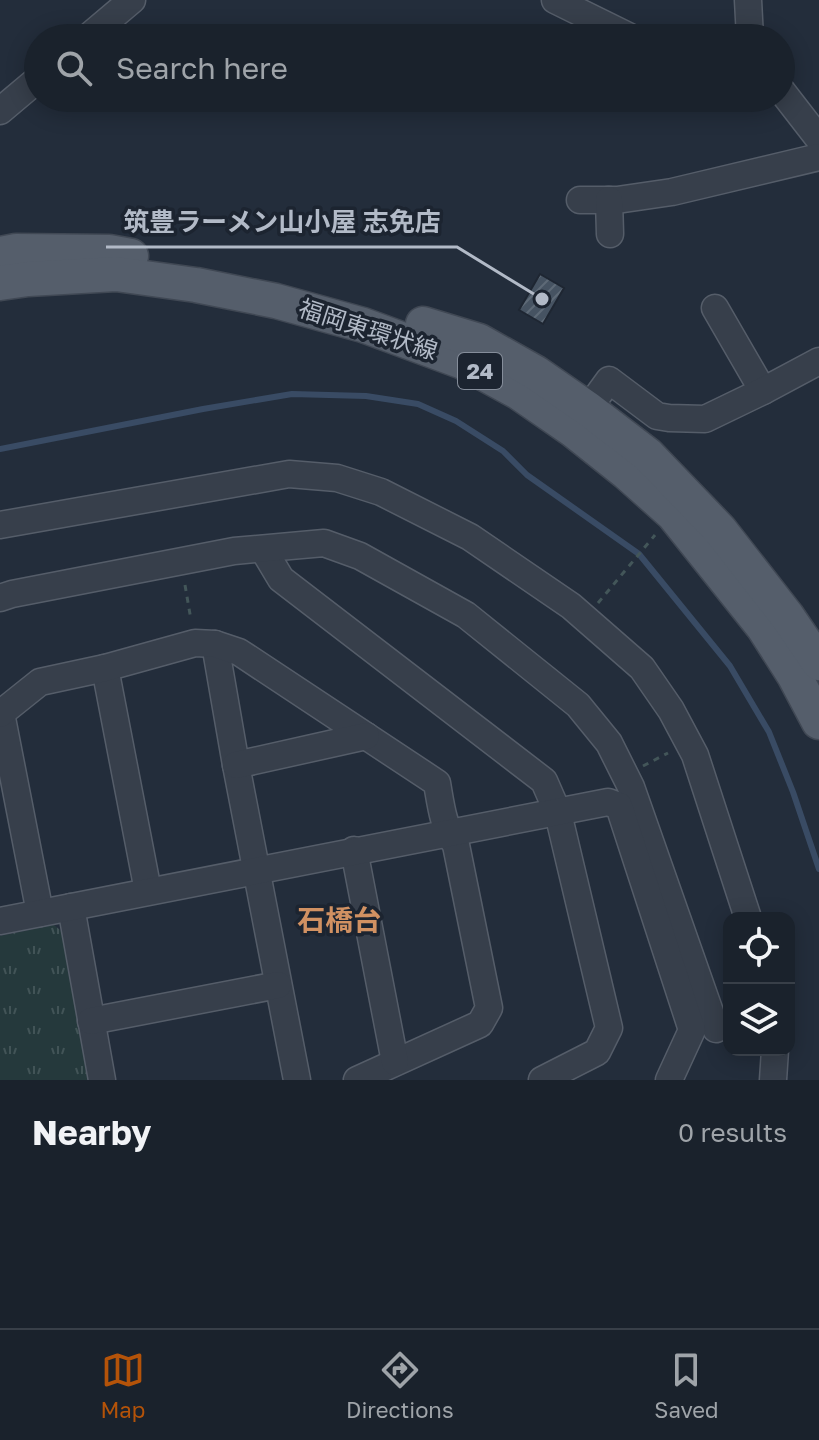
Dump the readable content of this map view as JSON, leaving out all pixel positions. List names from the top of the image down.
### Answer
{
  "streets": {
    "main road": ["福岡東環状線", "24"]
  },
  "districts": ["石橋台"],
  "places": ["筑豊ラーメン山小屋 志免店"],
  "page": {
    "search": "Search here",
    "heading": ["Nearby", "0 results"],
    "nav": ["Map", "Directions", "Saved"]
  }
}
